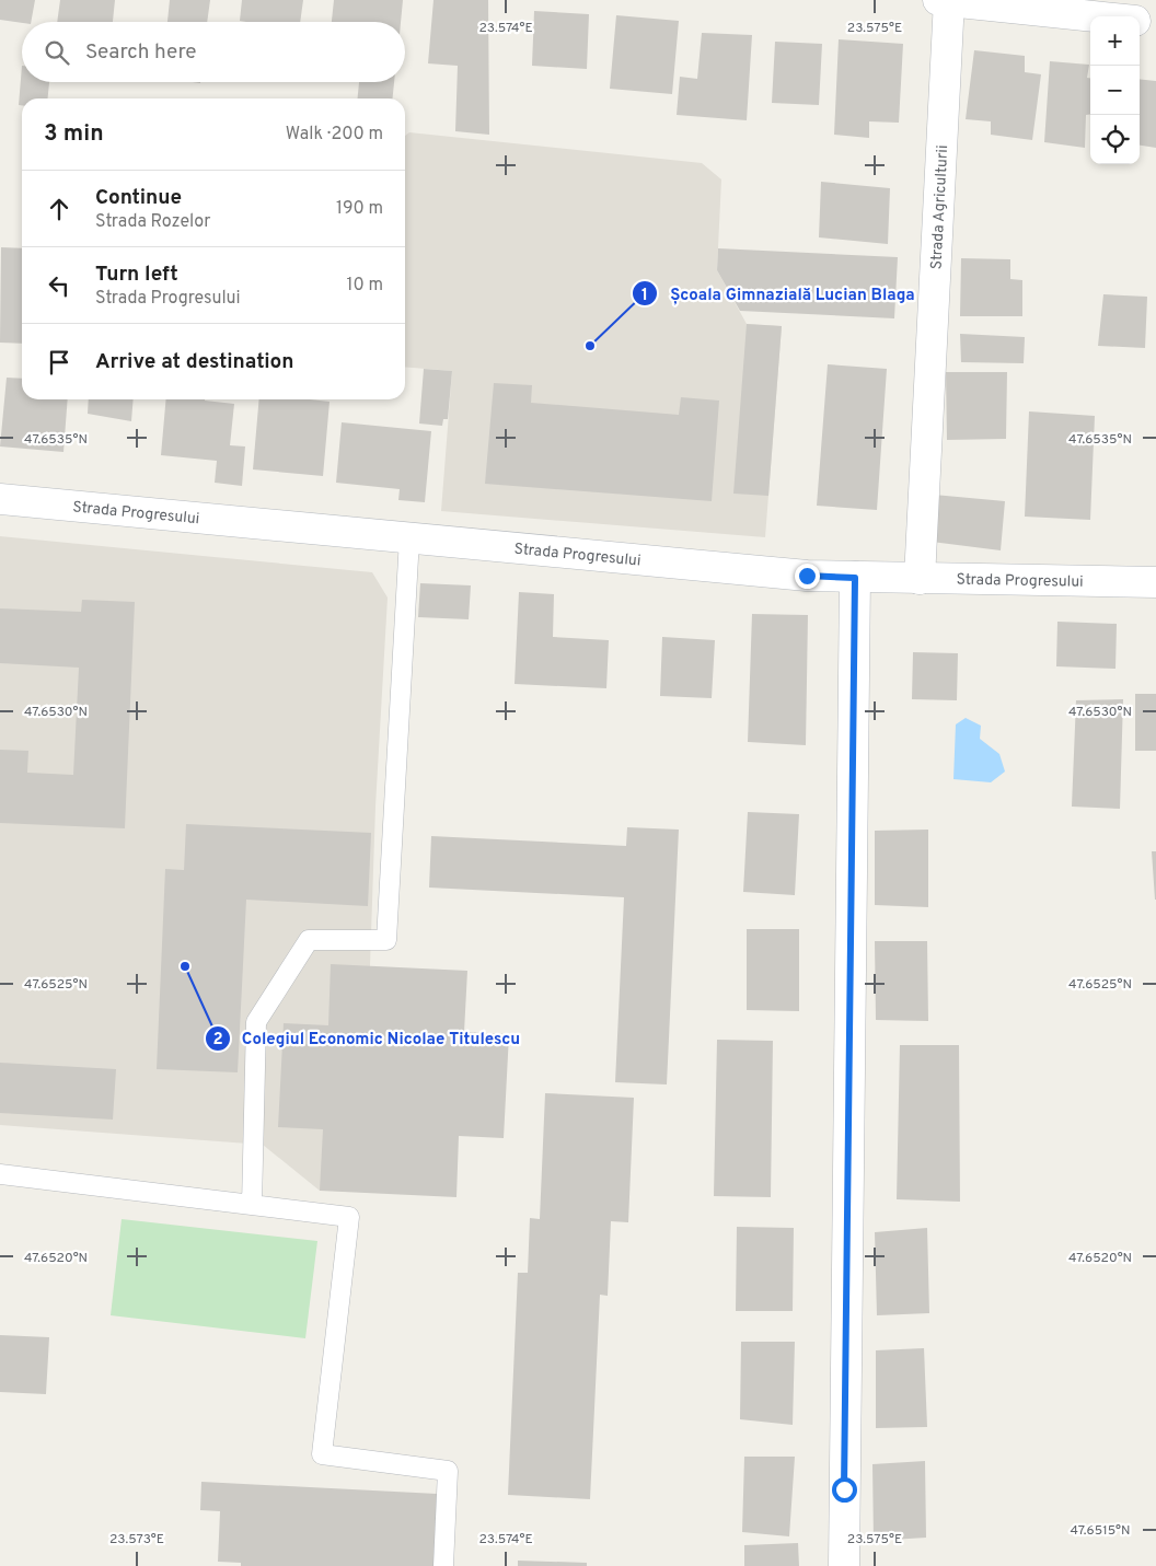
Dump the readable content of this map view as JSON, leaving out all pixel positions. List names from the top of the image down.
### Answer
{
  "streets": {
    "street": ["Strada Agriculturii", "Strada Progresului"]
  },
  "crossings": [
    ["Strada Agriculturii", "Strada Progresului"]
  ],
  "places": ["Școala Gimnazială Lucian Blaga", "Colegiul Economic Nicolae Titulescu"],
  "page": {
    "map_buttons": ["+", "−"],
    "search": "Search here",
    "heading": ["3 min", "Walk · 200 m"],
    "list": [
      ["Continue", "Strada Rozelor", "190 m"],
      ["Turn left", "Strada Progresului", "10 m"],
      "Arrive at destination"
    ]
  },
  "coordinates": [
    "23.574°E",
    "23.575°E",
    "47.6535°N",
    "47.6530°N",
    "47.6525°N",
    "47.6520°N",
    "47.6515°N",
    "23.573°E"
  ]
}
